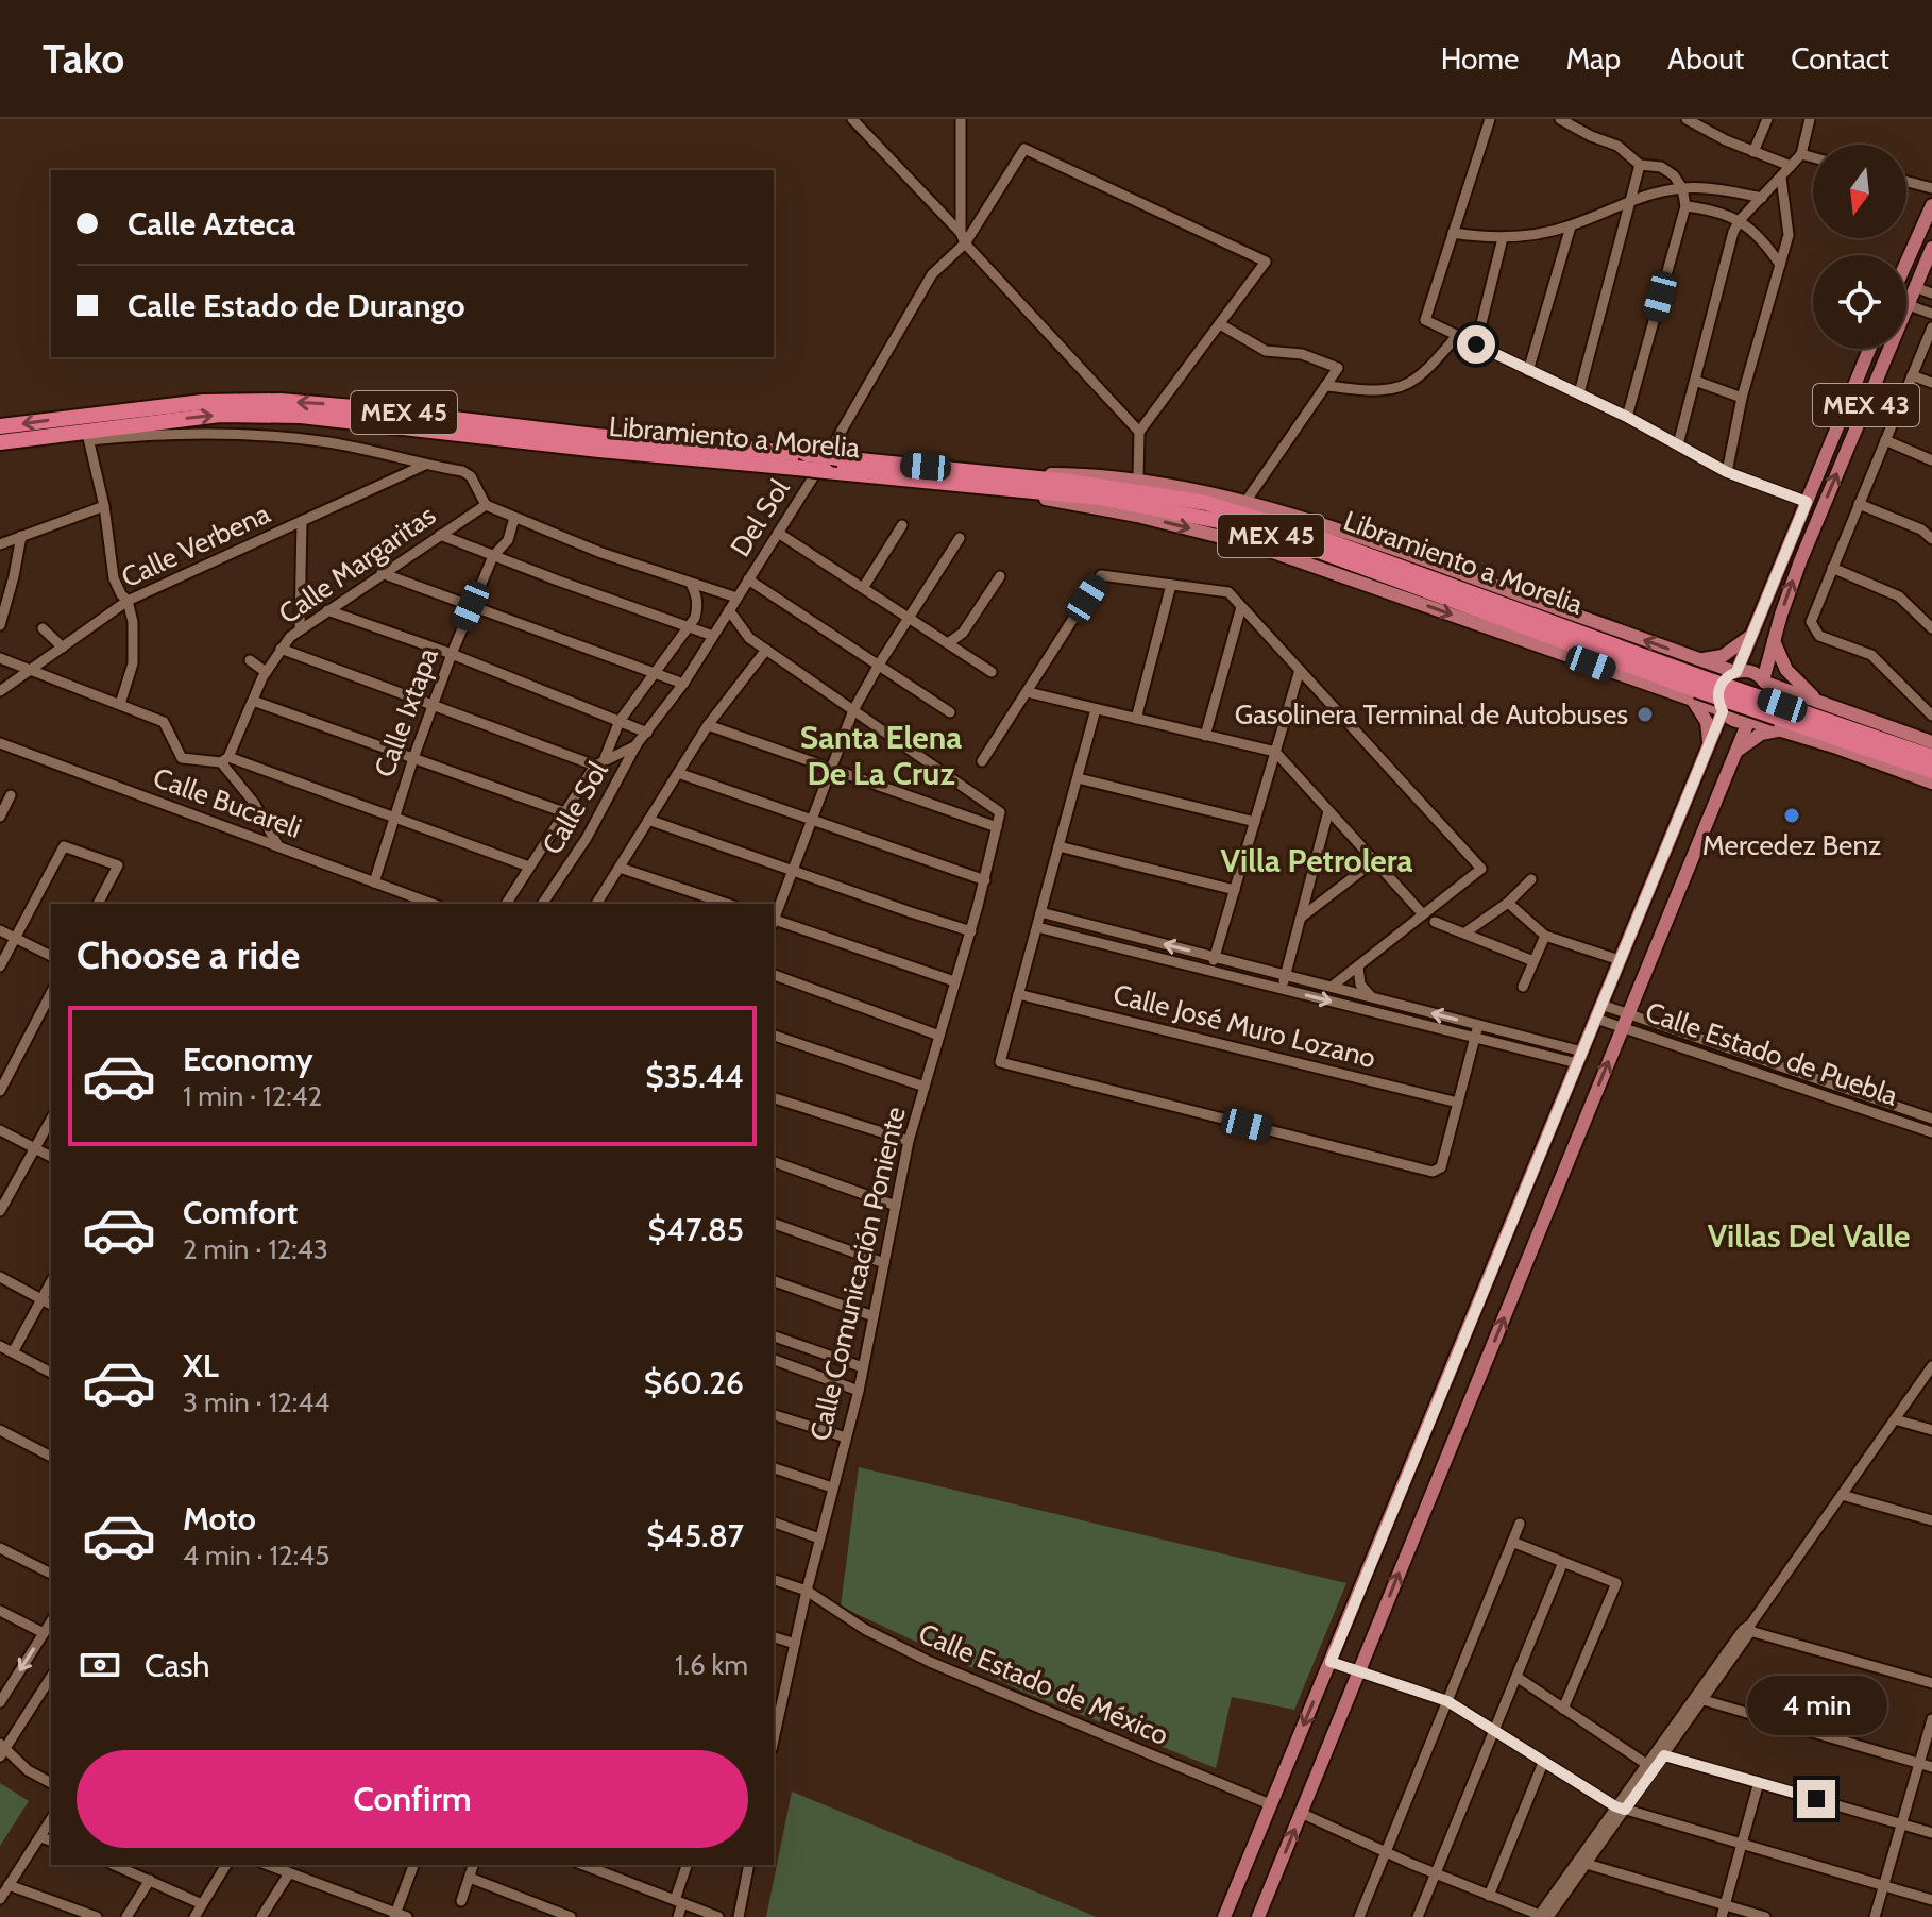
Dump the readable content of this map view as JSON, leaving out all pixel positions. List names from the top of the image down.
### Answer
{
  "streets": {
    "highway": ["MEX 45", "Libramiento a Morelia"],
    "main road": ["MEX 43"],
    "street": [
      "Del Sol",
      "Calle Verbena",
      "Calle Margaritas",
      "Calle Ixtapa",
      "Calle Bucareli",
      "Calle Sol",
      "Calle José Muro Lozano",
      "Calle Estado de Puebla",
      "Calle Comunicación Poniente",
      "Calle Estado de México"
    ]
  },
  "crossings": [
    ["MEX 43", "Calle Estado de Puebla"],
    ["MEX 43", "Calle Estado de México"],
    ["Del Sol", "Calle Sol"],
    ["Calle Ixtapa", "Calle Bucareli"],
    ["Calle Comunicación Poniente", "Calle Estado de México"]
  ],
  "districts": ["Santa Elena De La Cruz", "Villa Petrolera", "Villas Del Valle"],
  "places": ["Gasolinera Terminal de Autobuses", "Mercedez Benz"],
  "north": "bottom",
  "page": {
    "header": "Tako",
    "nav": [
      "Home",
      "Map",
      "About",
      "Contact"
    ],
    "banner": ["Calle Azteca", "Calle Estado de Durango"],
    "heading": "Choose a ride",
    "list": [
      {
        "name": "Economy",
        "note": "1 min · 12:42",
        "value": "$35.44"
      },
      {
        "name": "Comfort",
        "note": "2 min · 12:43",
        "value": "$47.85"
      },
      {
        "name": "XL",
        "note": "3 min · 12:44",
        "value": "$60.26"
      },
      {
        "name": "Moto",
        "note": "4 min · 12:45",
        "value": "$45.87"
      }
    ],
    "pay": ["Cash", "1.6 km"],
    "bubble": "4 min",
    "buttons": "Confirm"
  }
}
